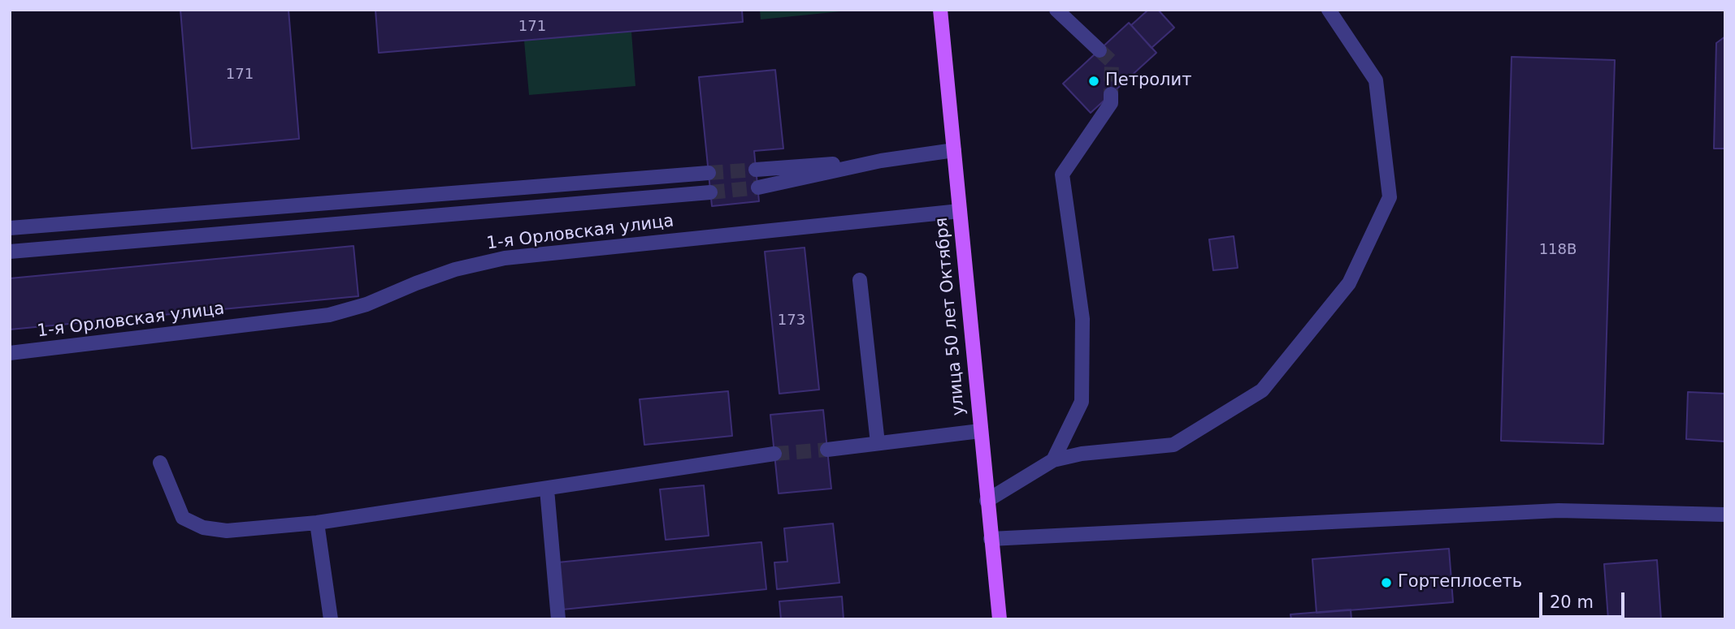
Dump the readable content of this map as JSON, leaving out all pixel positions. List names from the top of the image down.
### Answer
{
  "streets": {
    "main road": ["улица 50 лет Октября"],
    "street": ["1-я Орловская улица"]
  },
  "crossings": [
    ["1-я Орловская улица", "улица 50 лет Октября"]
  ],
  "places": ["Петролит", "Гортеплосеть"],
  "house_numbers": [
    "171",
    "171",
    "118В",
    "173"
  ],
  "scale_bar": "20 m"
}
